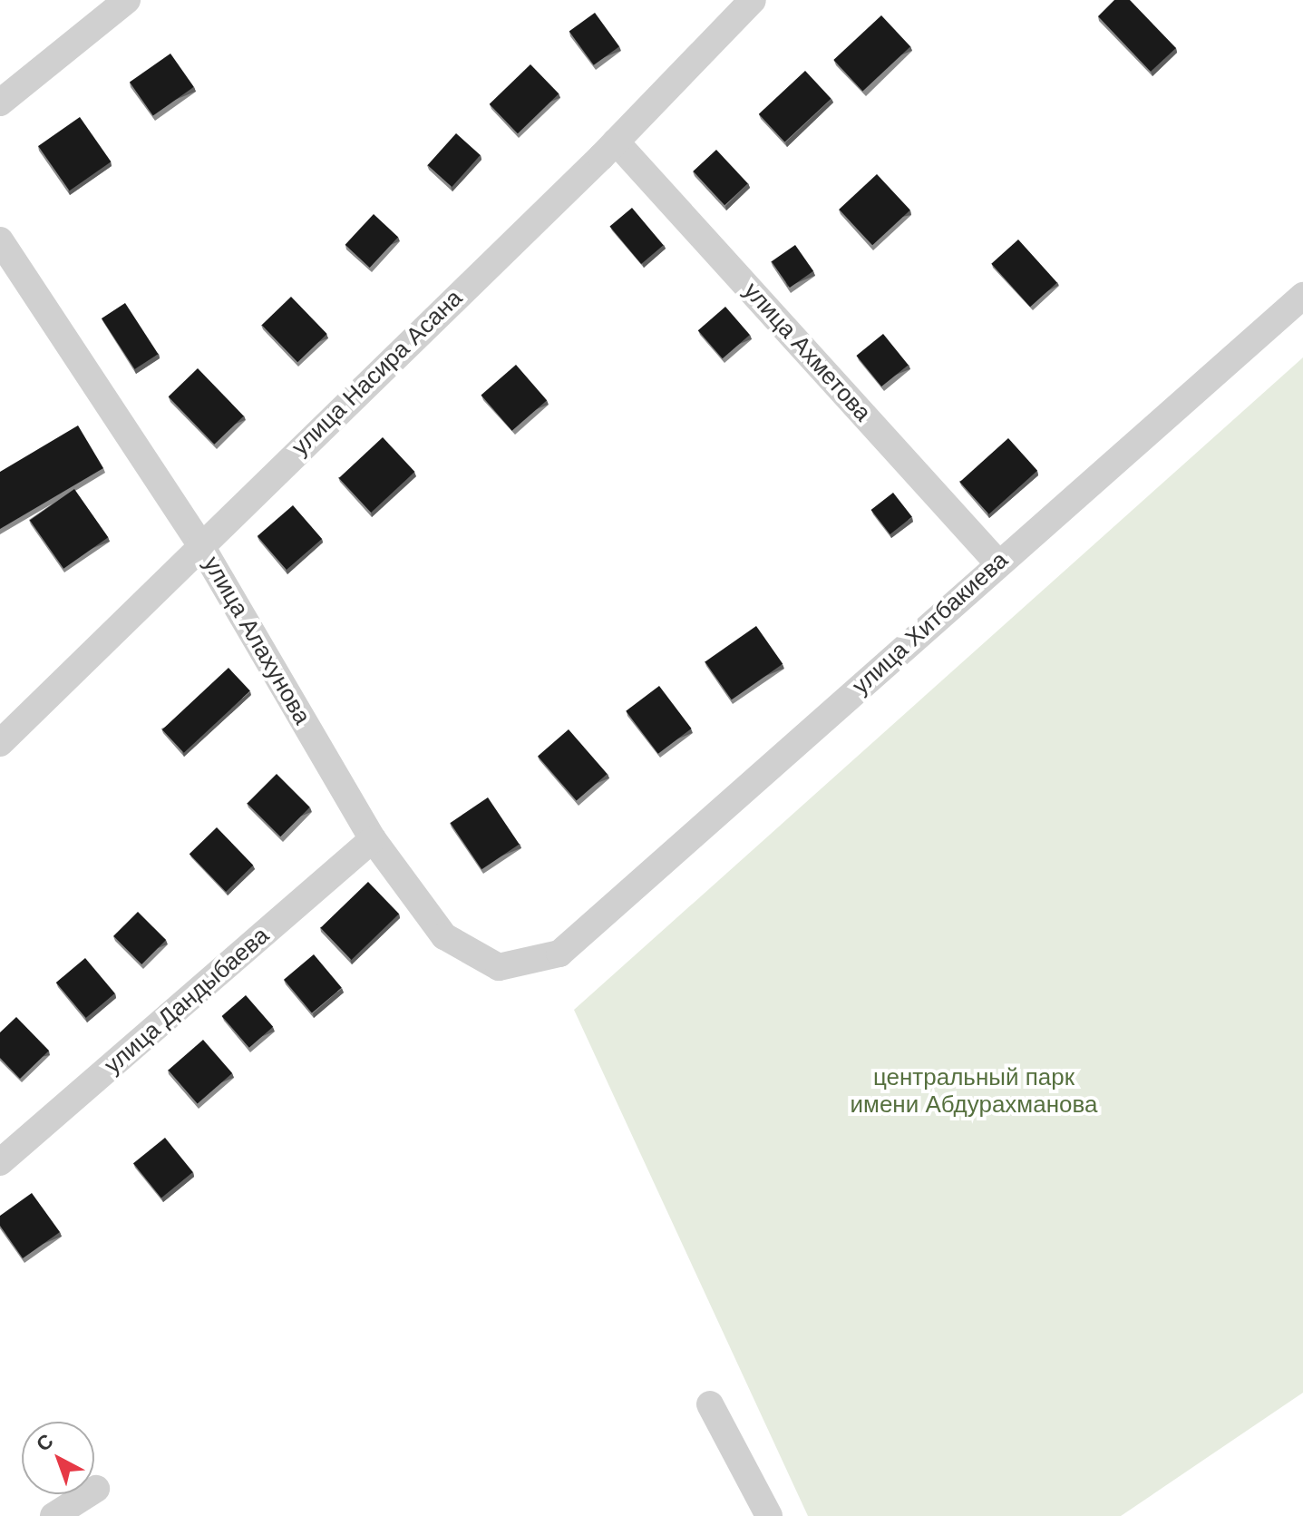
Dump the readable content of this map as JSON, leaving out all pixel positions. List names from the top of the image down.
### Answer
{
  "streets": {
    "street": [
      "улица Ахметова",
      "улица Насира Асана",
      "улица Хитбакиева",
      "улица Алахунова",
      "улица Дандыбаева"
    ]
  },
  "crossings": [
    ["улица Ахметова", "улица Насира Асана"],
    ["улица Ахметова", "улица Хитбакиева"],
    ["улица Насира Асана", "улица Алахунова"],
    ["улица Хитбакиева", "улица Алахунова"],
    ["улица Алахунова", "улица Дандыбаева"]
  ],
  "parks": ["центральный парк имени Абдурахманова"],
  "north": "top left"
}
